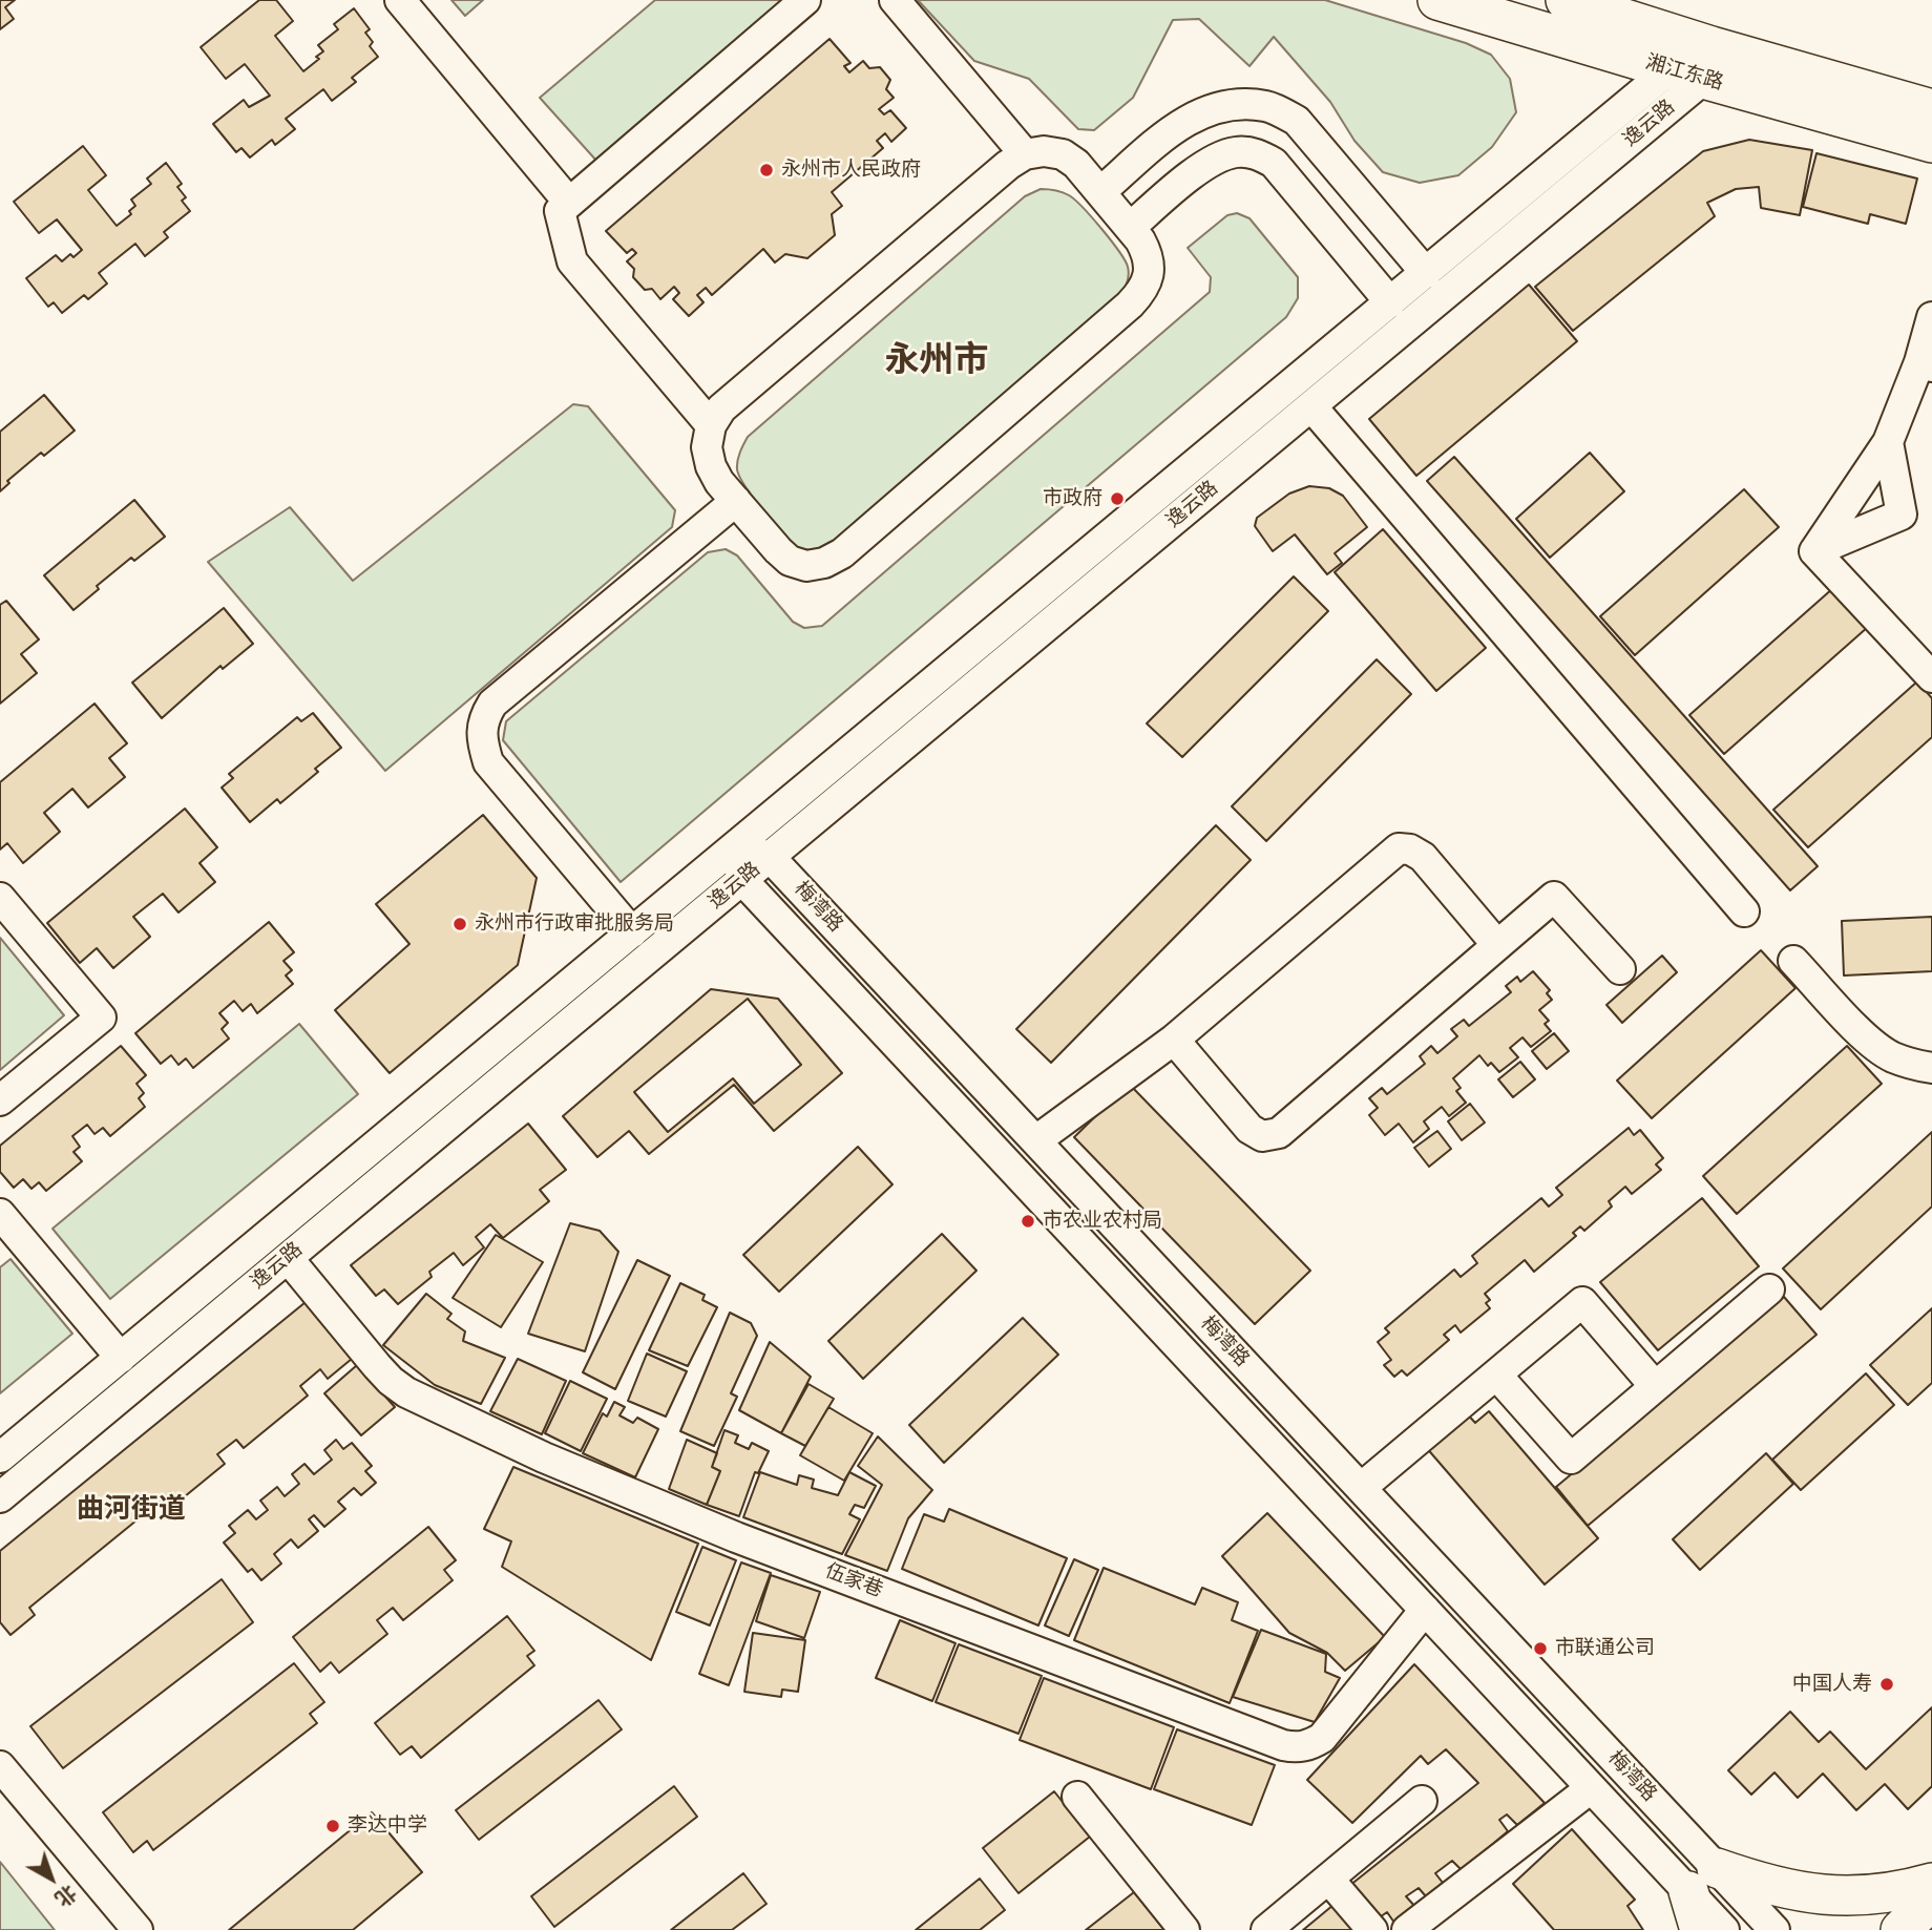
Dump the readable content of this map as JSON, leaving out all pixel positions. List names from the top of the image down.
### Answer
{
  "streets": {
    "main road": ["湘江东路"],
    "street": ["逸云路", "梅湾路", "伍家巷"]
  },
  "crossings": [
    ["湘江东路", "逸云路"],
    ["逸云路", "梅湾路"],
    ["逸云路", "伍家巷"],
    ["梅湾路", "伍家巷"]
  ],
  "districts": ["永州市", "曲河街道"],
  "places": [
    "永州市人民政府",
    "市政府",
    "永州市行政审批服务局",
    "市农业农村局",
    "市联通公司",
    "中国人寿",
    "李达中学"
  ],
  "north": "bottom right"
}
